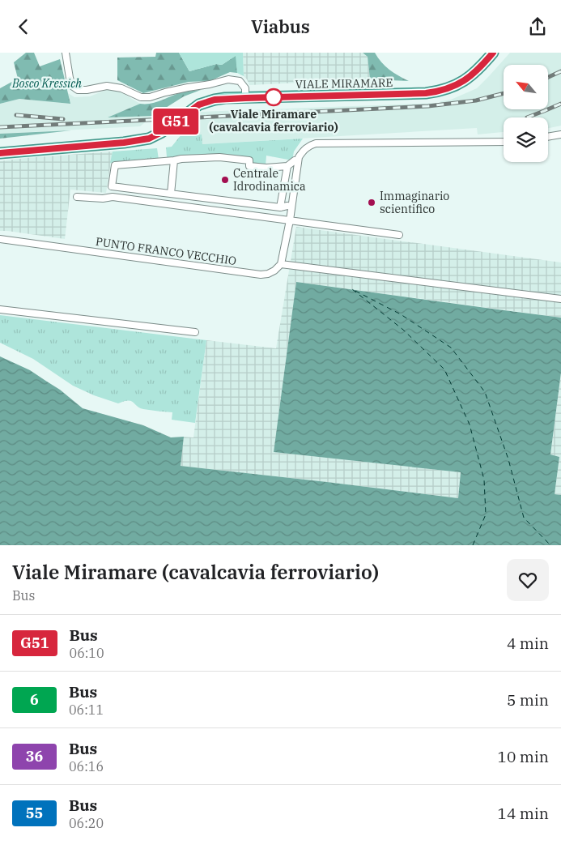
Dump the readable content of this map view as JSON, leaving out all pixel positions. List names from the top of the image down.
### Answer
{
  "streets": {
    "main road": ["VIALE MIRAMARE"],
    "street": ["PUNTO FRANCO VECCHIO"]
  },
  "parks": ["Bosco Kressich"],
  "places": ["Viale Miramare (cavalcavia ferroviario)", "Centrale Idrodinamica", "Immaginario scientifico"],
  "lines": ["bus line G51"],
  "north": "top left",
  "page": {
    "header": "Viabus",
    "on_map": "G51",
    "heading": ["Viale Miramare (cavalcavia ferroviario)", "Bus"],
    "list": [
      {
        "mark": "G51",
        "name": "Bus",
        "note": "06:10",
        "value": "4 min"
      },
      {
        "mark": "6",
        "name": "Bus",
        "note": "06:11",
        "value": "5 min"
      },
      {
        "mark": "36",
        "name": "Bus",
        "note": "06:16",
        "value": "10 min"
      },
      {
        "mark": "55",
        "name": "Bus",
        "note": "06:20",
        "value": "14 min"
      }
    ]
  }
}
